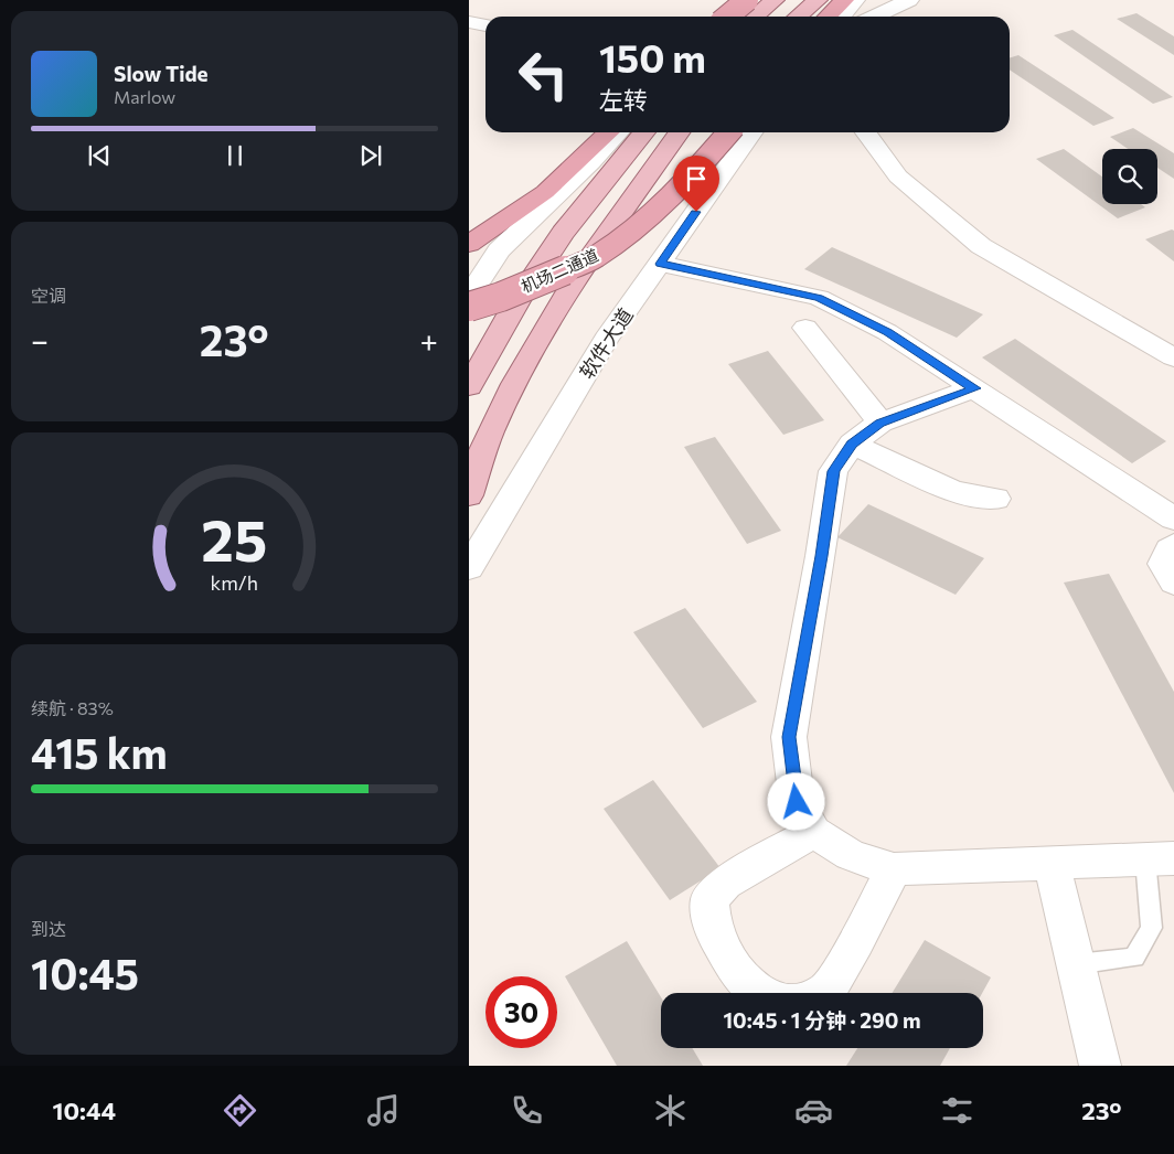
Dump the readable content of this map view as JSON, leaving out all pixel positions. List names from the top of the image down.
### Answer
{
  "streets": {
    "highway": ["机场二通道"],
    "street": ["软件大道"]
  },
  "page": {
    "turn": ["150 m", "左转"],
    "song": ["Slow Tide", "Marlow"],
    "tile": [
      "空调",
      ["续航 · 83%", "415 km"],
      ["到达", "10:45"]
    ],
    "heat": ["−", "23°", "+"],
    "limit": "30",
    "trip": "10:45 · 1 分钟 · 290 m",
    "tabs": ["10:44", "23°"],
    "gauge": ["25", "km/h"]
  }
}
